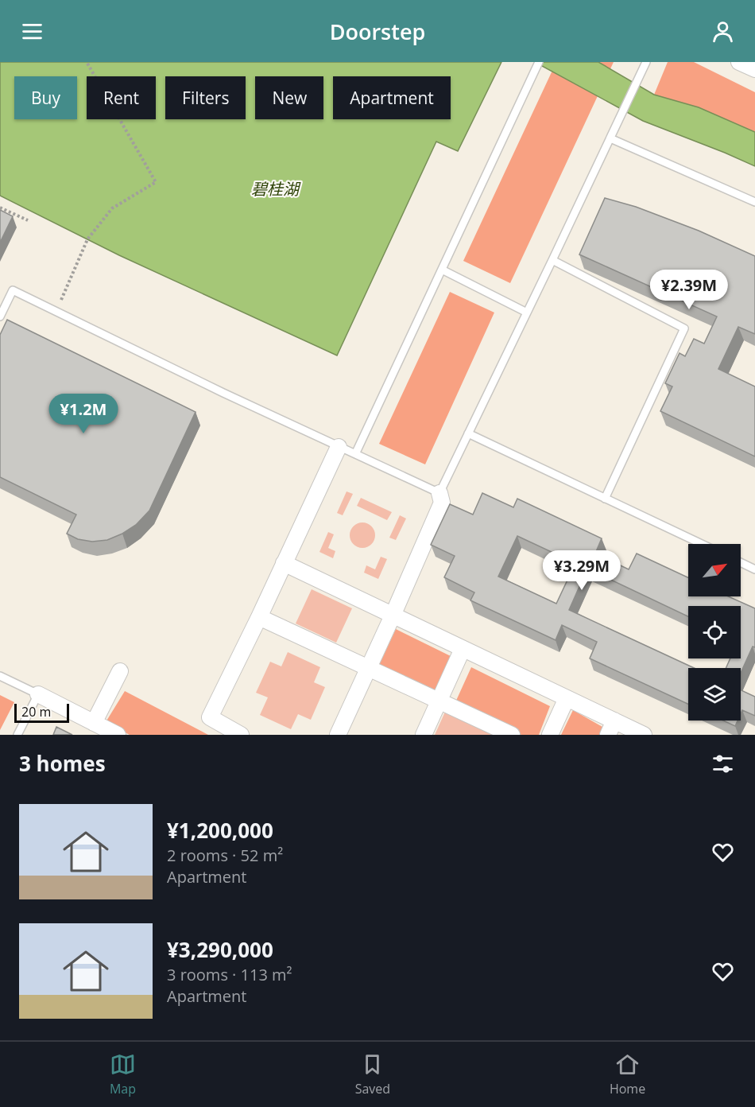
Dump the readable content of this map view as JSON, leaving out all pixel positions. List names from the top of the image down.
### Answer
{
  "water": ["碧桂湖"],
  "scale_bar": "20 m",
  "north": "top right",
  "page": {
    "header": "Doorstep",
    "chip": [
      "Buy",
      "Rent",
      "Filters",
      "New",
      "Apartment"
    ],
    "price": ["¥2.39M", "¥1.2M", "¥3.29M"],
    "scale": "20 m",
    "heading": "3 homes",
    "list": [
      {
        "name": "¥1,200,000",
        "note": "2 rooms · 52 m² · Apartment"
      },
      {
        "name": "¥3,290,000",
        "note": "3 rooms · 113 m² · Apartment"
      }
    ],
    "tabs": ["Map", "Saved", "Home"]
  }
}
